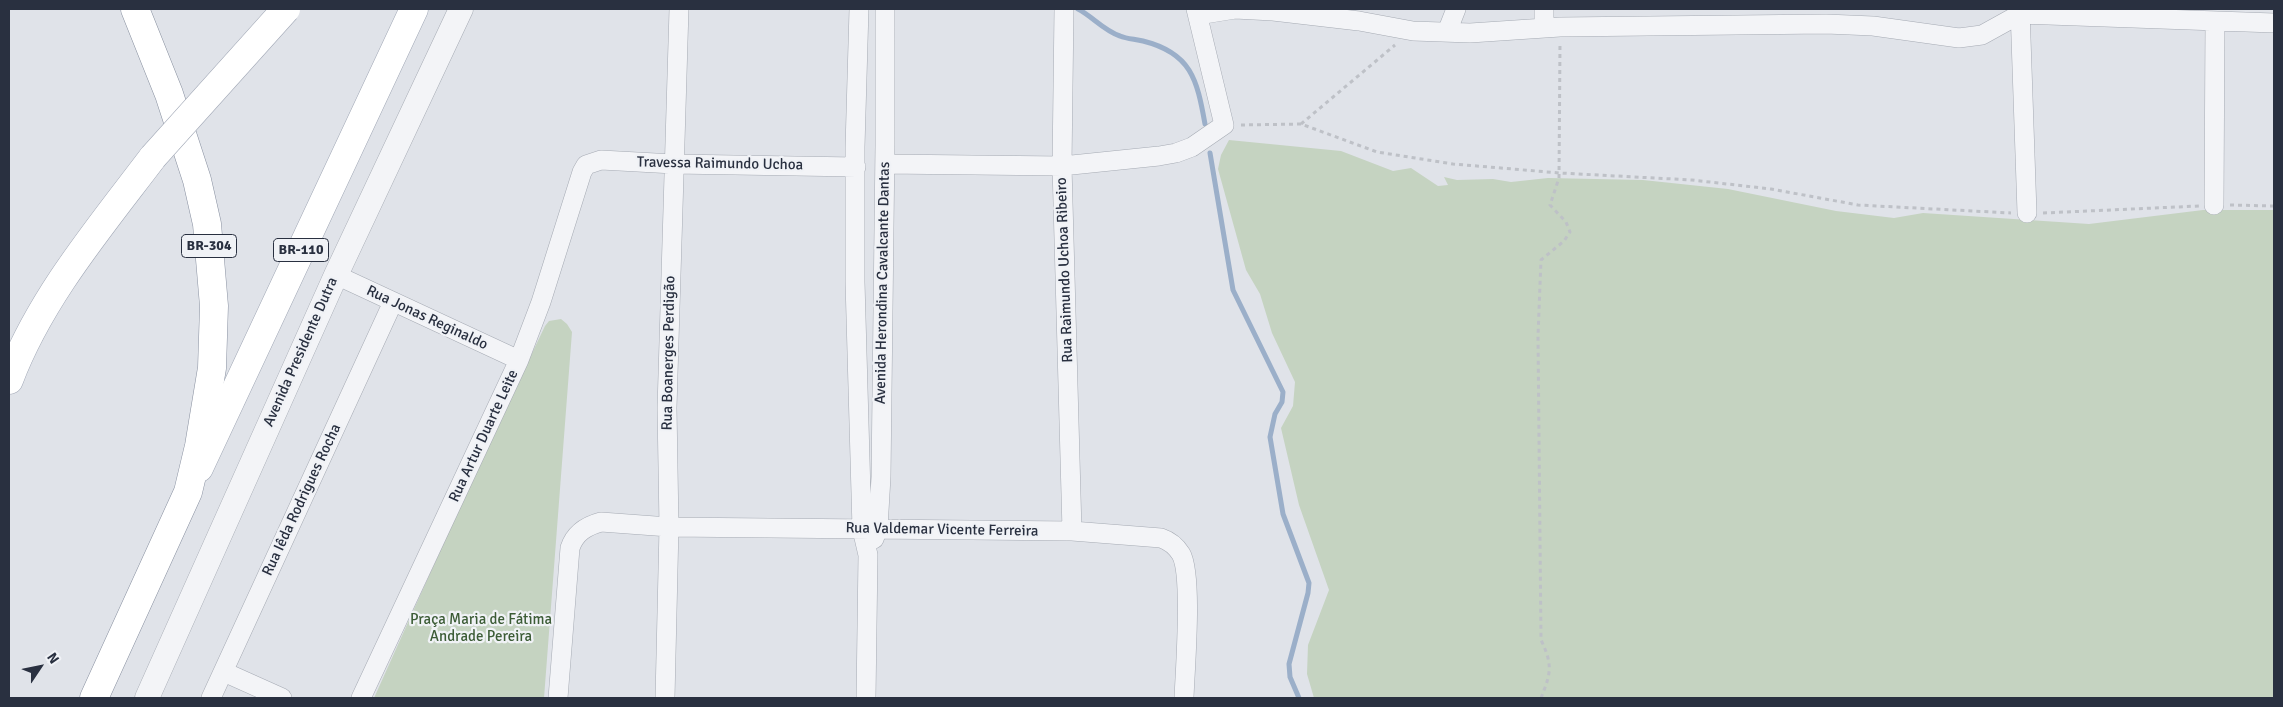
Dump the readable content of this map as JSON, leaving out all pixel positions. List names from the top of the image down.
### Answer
{
  "streets": {
    "main road": ["BR-304", "BR-110"],
    "street": [
      "Travessa Raimundo Uchoa",
      "Rua Raimundo Uchoa Ribeiro",
      "Avenida Herondina Cavalcante Dantas",
      "Rua Jonas Reginaldo",
      "Avenida Presidente Dutra",
      "Rua Boanerges Perdigão",
      "Rua Artur Duarte Leite",
      "Rua Iêda Rodrigues Rocha",
      "Rua Valdemar Vicente Ferreira"
    ]
  },
  "crossings": [
    ["Travessa Raimundo Uchoa", "Avenida Herondina Cavalcante Dantas"],
    ["Travessa Raimundo Uchoa", "Rua Boanerges Perdigão"],
    ["Travessa Raimundo Uchoa", "Rua Artur Duarte Leite"],
    ["BR-304", "BR-110"],
    ["Rua Raimundo Uchoa Ribeiro", "Rua Valdemar Vicente Ferreira"],
    ["Avenida Herondina Cavalcante Dantas", "Rua Valdemar Vicente Ferreira"],
    ["Rua Jonas Reginaldo", "Avenida Presidente Dutra"],
    ["Rua Jonas Reginaldo", "Rua Artur Duarte Leite"],
    ["Rua Jonas Reginaldo", "Rua Iêda Rodrigues Rocha"],
    ["Rua Boanerges Perdigão", "Rua Valdemar Vicente Ferreira"]
  ],
  "parks": ["Praça Maria de Fátima Andrade Pereira"],
  "north": "top right"
}
